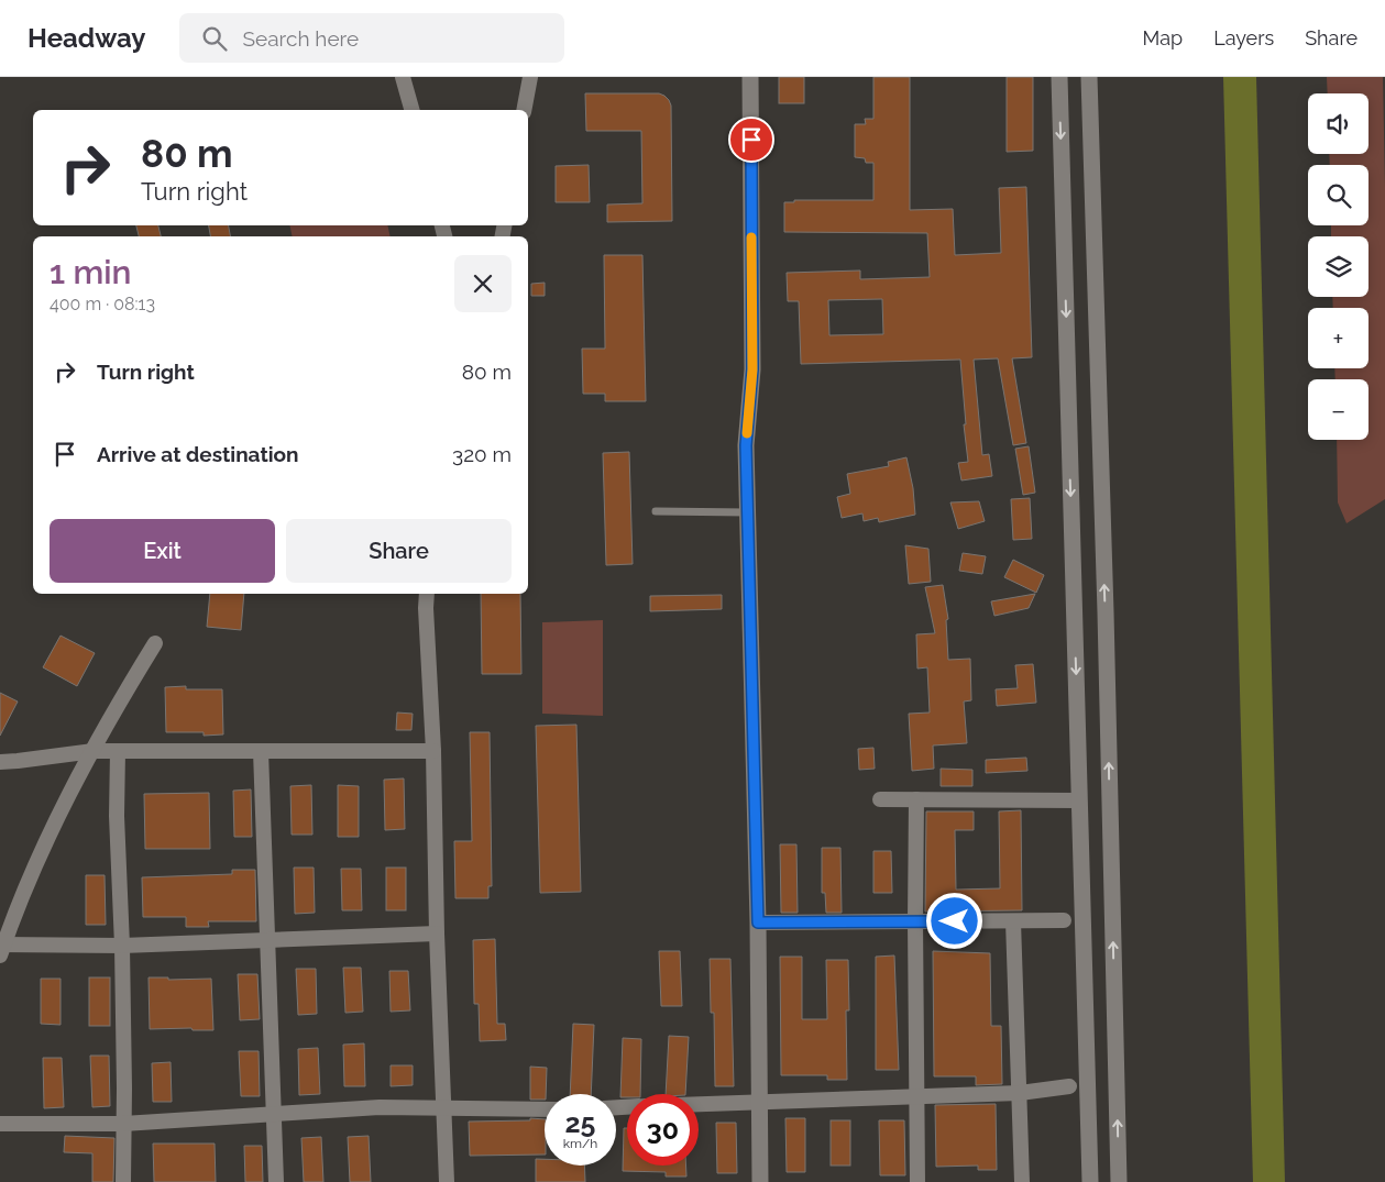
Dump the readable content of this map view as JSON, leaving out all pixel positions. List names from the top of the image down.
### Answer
{
  "page": {
    "header": "Headway",
    "search": "Search here",
    "nav": ["Map", "Layers", "Share"],
    "map_buttons": ["+", "−"],
    "turn": ["80 m", "Turn right"],
    "heading": ["1 min", "400 m · 08:13"],
    "list": [
      {
        "name": "Turn right",
        "value": "80 m"
      },
      {
        "name": "Arrive at destination",
        "value": "320 m"
      }
    ],
    "buttons": ["Exit", "Share"],
    "speed": "25 km/h",
    "limit": "30"
  }
}
